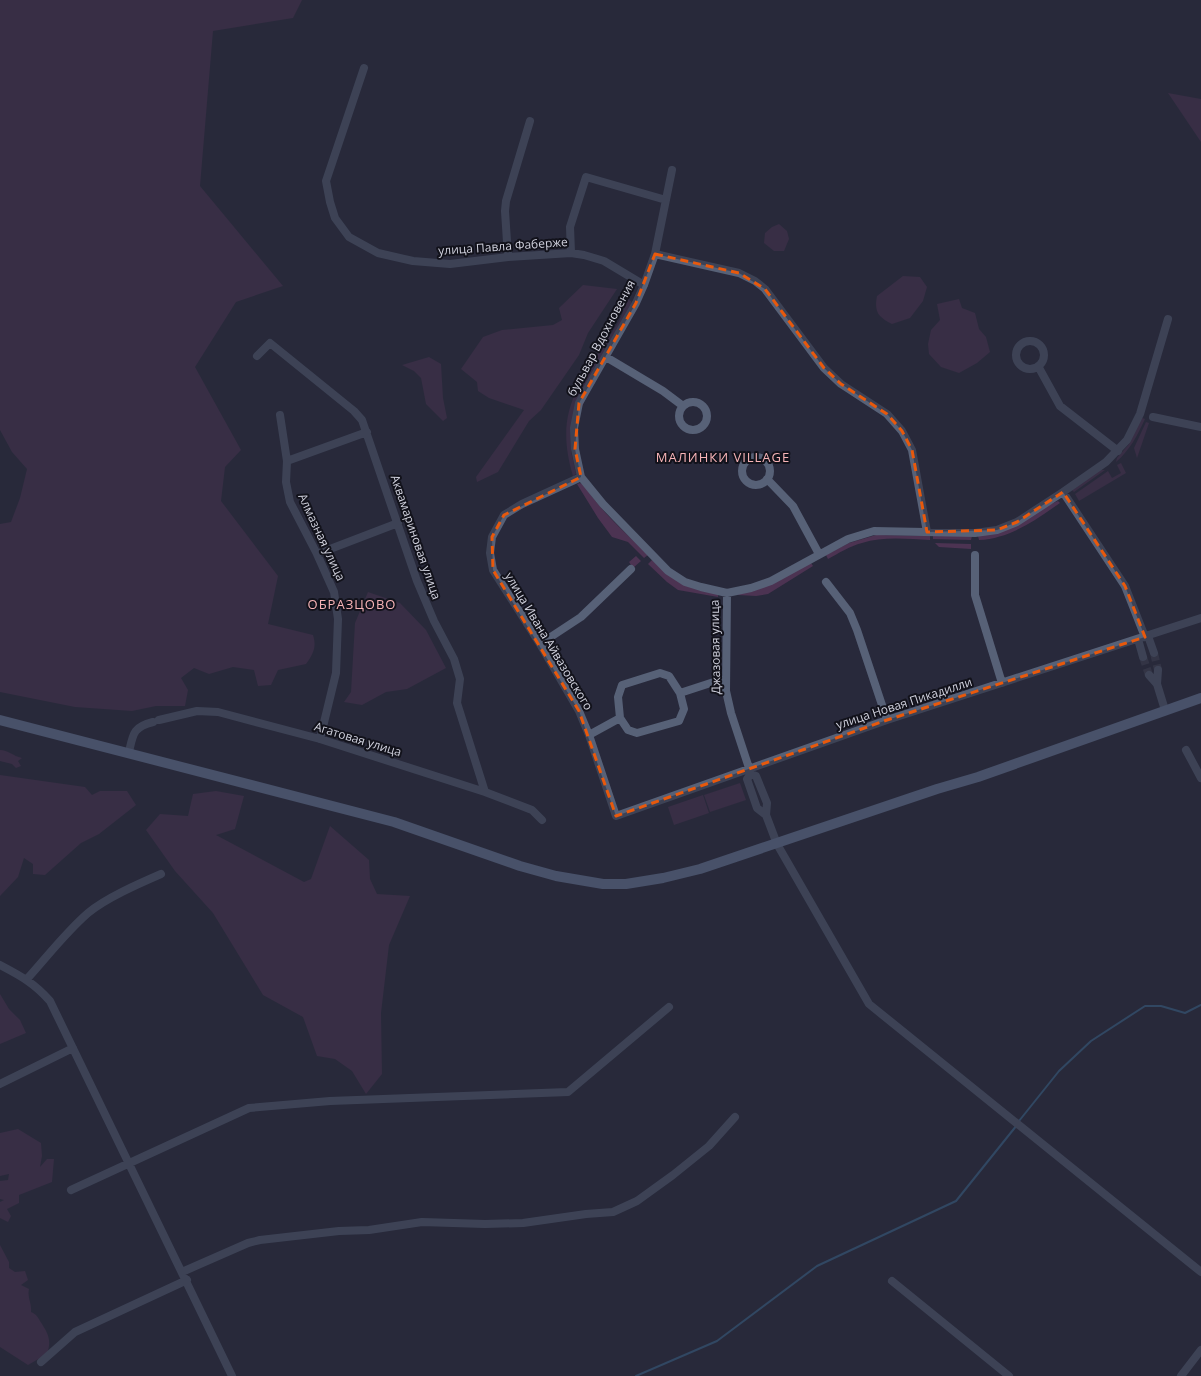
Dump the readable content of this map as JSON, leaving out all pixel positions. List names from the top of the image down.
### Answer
{
  "streets": {
    "street": [
      "улица Павла Фаберже",
      "бульвар Вдохновения",
      "Алмазная улица",
      "Аквамариновая улица",
      "улица Ивана Айвазовского",
      "Джазовая улица",
      "улица Новая Пикадилли",
      "Агатовая улица"
    ]
  },
  "crossings": [
    ["улица Павла Фаберже", "бульвар Вдохновения"],
    ["бульвар Вдохновения", "улица Ивана Айвазовского"],
    ["бульвар Вдохновения", "Джазовая улица"],
    ["Алмазная улица", "Агатовая улица"],
    ["Аквамариновая улица", "Агатовая улица"],
    ["улица Ивана Айвазовского", "улица Новая Пикадилли"],
    ["Джазовая улица", "улица Новая Пикадилли"]
  ],
  "districts": ["МАЛИНКИ VILLAGE", "ОБРАЗЦОВО"]
}
